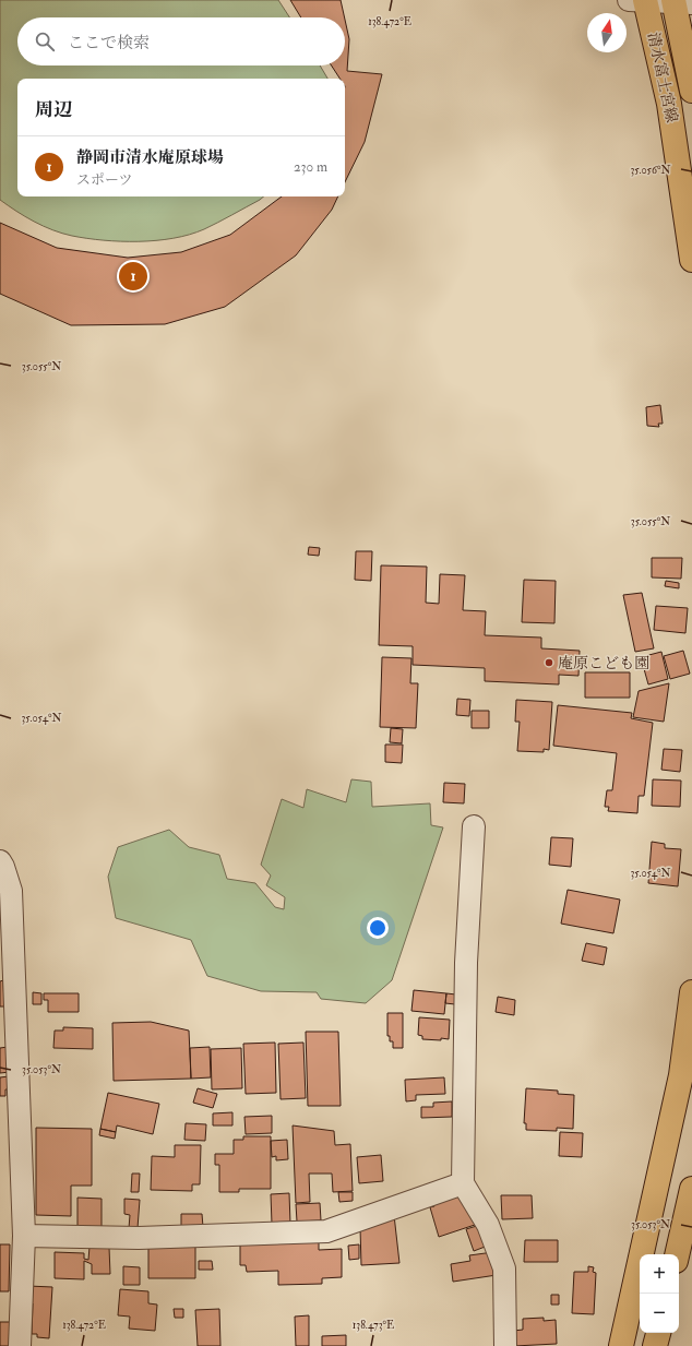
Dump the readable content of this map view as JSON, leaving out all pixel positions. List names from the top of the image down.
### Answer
{
  "streets": {
    "main road": ["清水富士宮線"]
  },
  "places": ["庵原こども園"],
  "north": "top",
  "page": {
    "search": "ここで検索",
    "heading": "周辺",
    "list": [
      {
        "mark": "1",
        "name": "静岡市清水庵原球場",
        "note": "スポーツ",
        "value": "230 m"
      }
    ],
    "pins": "1",
    "map_buttons": ["+", "−"]
  },
  "coordinates": [
    "138.472°E",
    "35.056°N",
    "35.055°N",
    "35.054°N",
    "35.053°N",
    "138.473°E"
  ]
}
